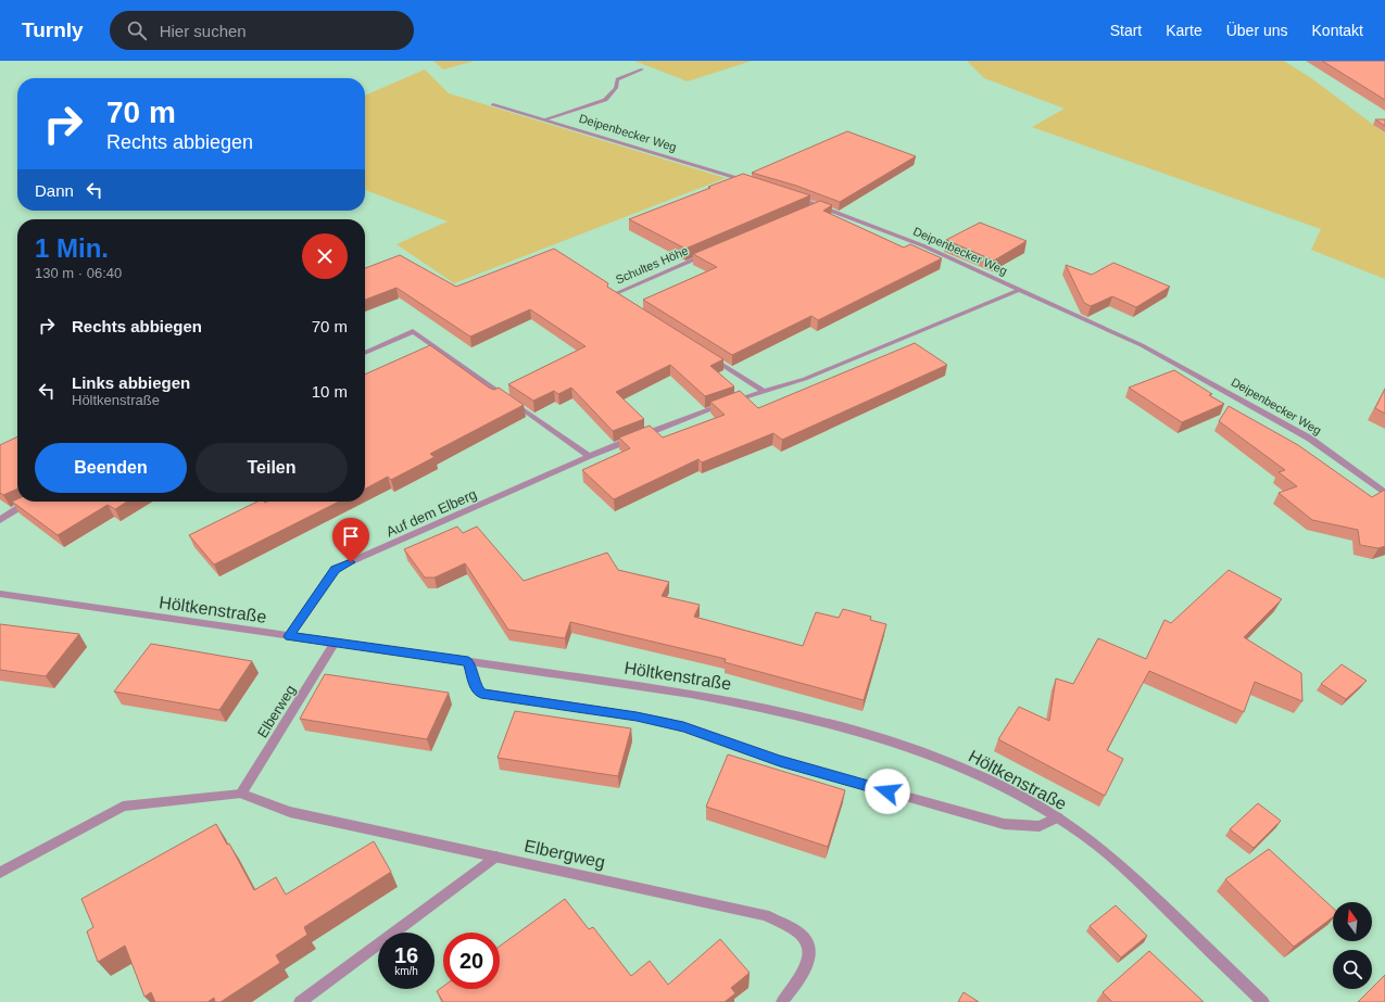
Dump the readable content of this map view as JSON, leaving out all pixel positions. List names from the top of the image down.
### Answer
{
  "streets": {
    "street": [
      "Deipenbecker Weg",
      "Schultes Höhe",
      "Auf dem Elberg",
      "Höltkenstraße",
      "Elberweg",
      "Elbergweg"
    ]
  },
  "crossings": [
    ["Auf dem Elberg", "Höltkenstraße"],
    ["Höltkenstraße", "Elberweg"],
    ["Elberweg", "Elbergweg"]
  ],
  "north": "top",
  "page": {
    "header": "Turnly",
    "search": "Hier suchen",
    "nav": [
      "Start",
      "Karte",
      "Über uns",
      "Kontakt"
    ],
    "turn": ["70 m", "Rechts abbiegen"],
    "then": "Dann",
    "heading": ["1 Min.", "130 m · 06:40"],
    "list": [
      {
        "name": "Rechts abbiegen",
        "value": "70 m"
      },
      {
        "name": "Links abbiegen",
        "note": "Höltkenstraße",
        "value": "10 m"
      }
    ],
    "buttons": ["Beenden", "Teilen"],
    "speed": "16 km/h",
    "limit": "20"
  }
}
